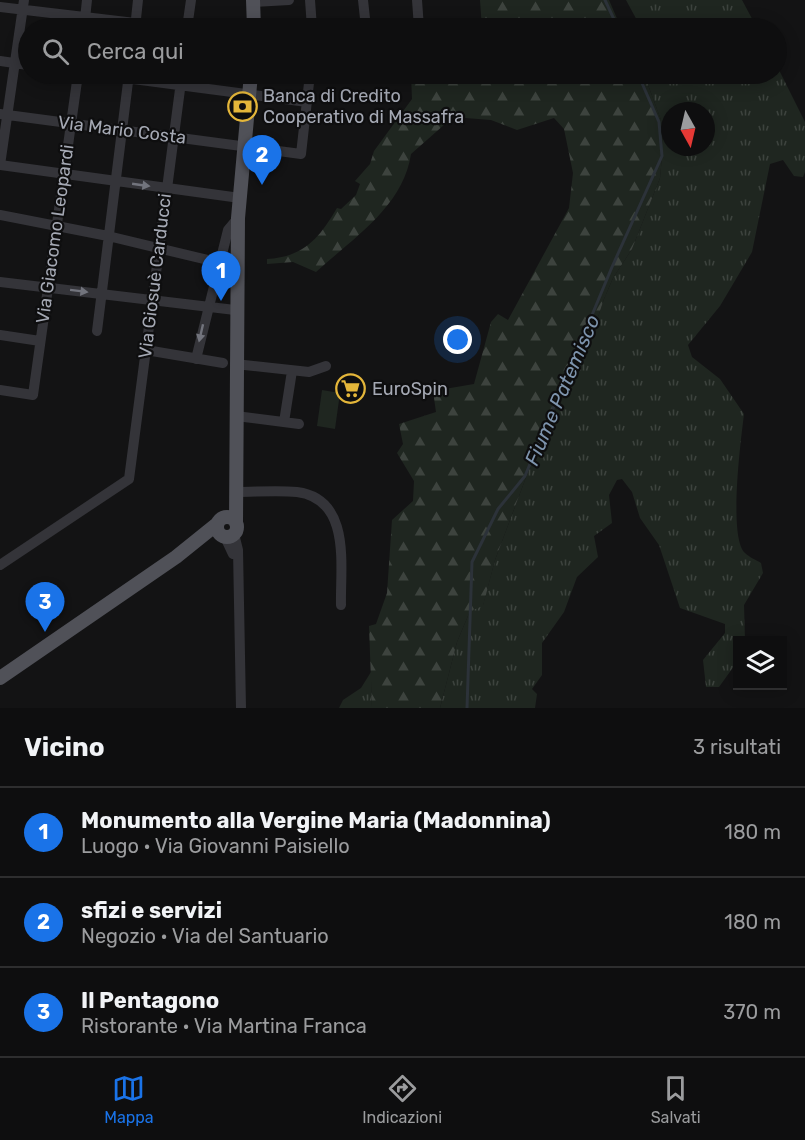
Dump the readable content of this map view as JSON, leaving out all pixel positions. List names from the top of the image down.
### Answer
{
  "streets": {
    "street": ["Via Mario Costa", "Via Giacomo Leopardi", "Via Giosuè Carducci"]
  },
  "crossings": [
    ["Via Mario Costa", "Via Giacomo Leopardi"],
    ["Via Mario Costa", "Via Giosuè Carducci"]
  ],
  "water": ["Fiume Patemisco"],
  "places": {
    "bank": ["Banca di Credito Cooperativo di Massafra"],
    "supermarket": ["EuroSpin"]
  },
  "north": "bottom",
  "page": {
    "search": "Cerca qui",
    "pins": ["2", "1", "3"],
    "heading": ["Vicino", "3 risultati"],
    "list": [
      {
        "mark": "1",
        "name": "Monumento alla Vergine Maria (Madonnina)",
        "note": "Luogo · Via Giovanni Paisiello",
        "value": "180 m"
      },
      {
        "mark": "2",
        "name": "sfizi e servizi",
        "note": "Negozio · Via del Santuario",
        "value": "180 m"
      },
      {
        "mark": "3",
        "name": "Il Pentagono",
        "note": "Ristorante · Via Martina Franca",
        "value": "370 m"
      }
    ],
    "nav": ["Mappa", "Indicazioni", "Salvati"]
  }
}
